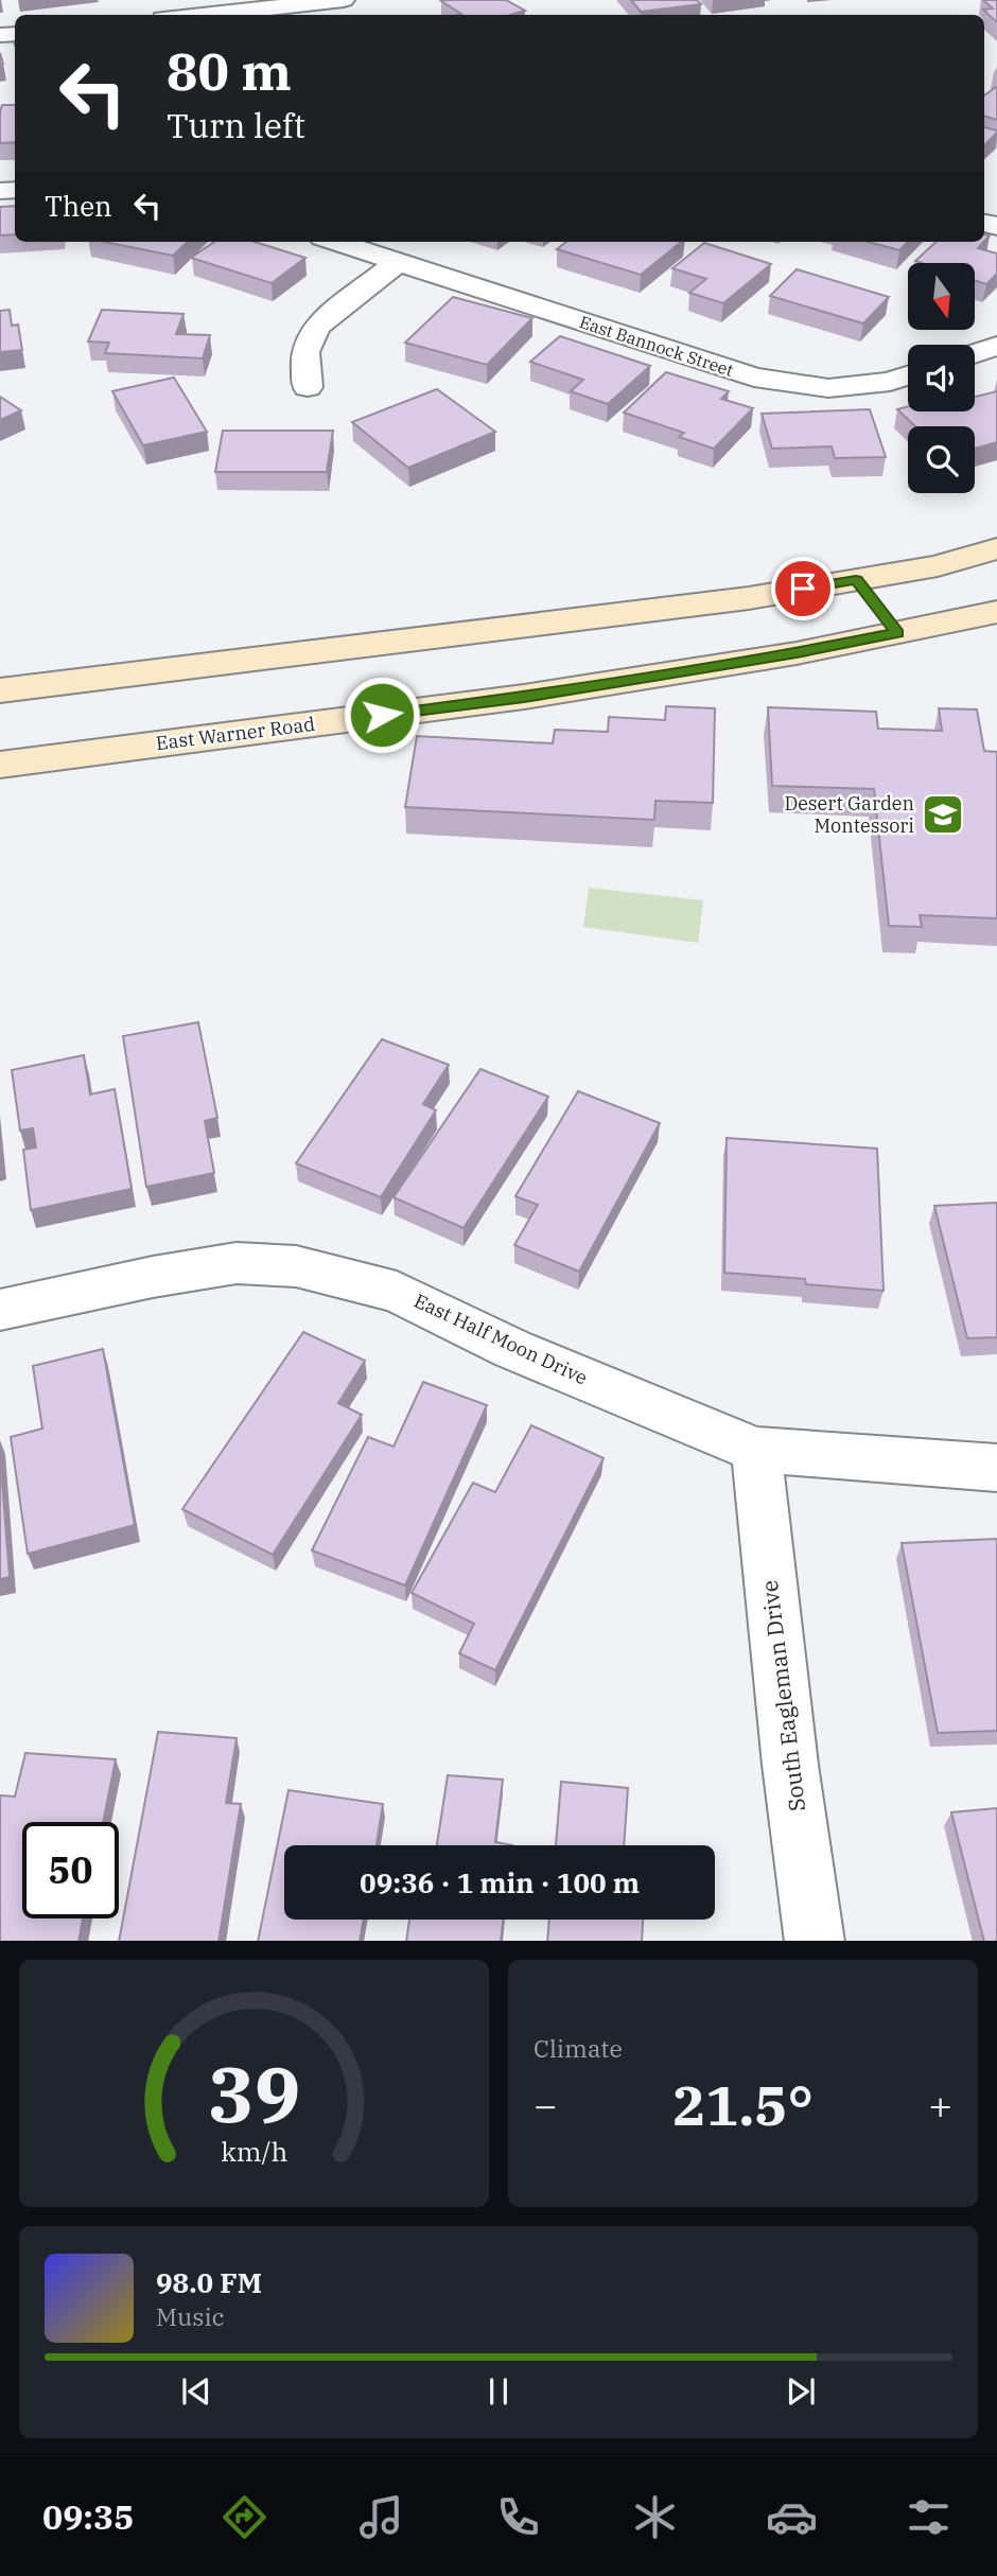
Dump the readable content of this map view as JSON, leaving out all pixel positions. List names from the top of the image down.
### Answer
{
  "streets": {
    "main road": ["East Warner Road"],
    "street": ["East Bannock Street", "East Half Moon Drive", "South Eagleman Drive"]
  },
  "crossings": [
    ["East Half Moon Drive", "South Eagleman Drive"]
  ],
  "places": {
    "school or university": ["Desert Garden Montessori"]
  },
  "north": "bottom",
  "page": {
    "turn": ["80 m", "Turn left"],
    "then": "Then",
    "limit": "50",
    "trip": "09:36 · 1 min · 100 m",
    "tile": "Climate",
    "heat": ["−", "21.5°", "+"],
    "song": ["98.0 FM", "Music"],
    "tabs": "09:35",
    "gauge": ["39", "km/h"]
  }
}
